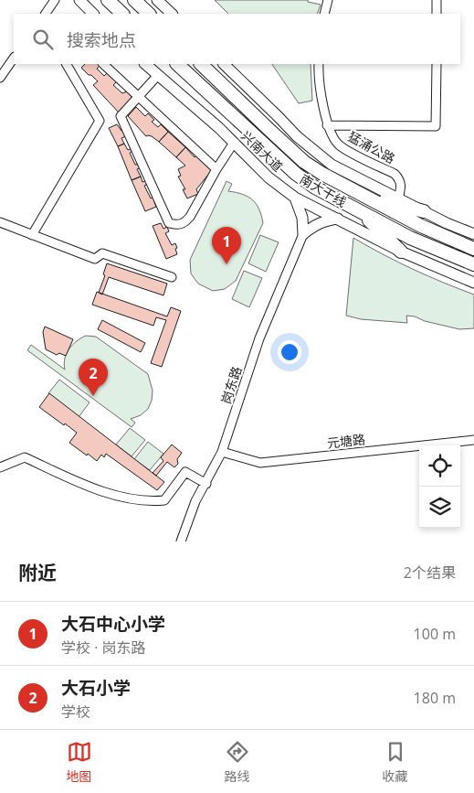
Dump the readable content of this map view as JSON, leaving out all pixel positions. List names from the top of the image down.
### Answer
{
  "streets": {
    "highway": ["南大干线"],
    "main road": ["兴南大道"],
    "street": ["猛涌公路", "岗东路", "元塘路"]
  },
  "crossings": [
    ["岗东路", "元塘路"]
  ],
  "page": {
    "search": "搜索地点",
    "pins": ["1", "2"],
    "heading": ["附近", "2个结果"],
    "list": [
      {
        "mark": "1",
        "name": "大石中心小学",
        "note": "学校 · 岗东路",
        "value": "100 m"
      },
      {
        "mark": "2",
        "name": "大石小学",
        "note": "学校",
        "value": "180 m"
      }
    ],
    "nav": ["地图", "路线", "收藏"]
  }
}
